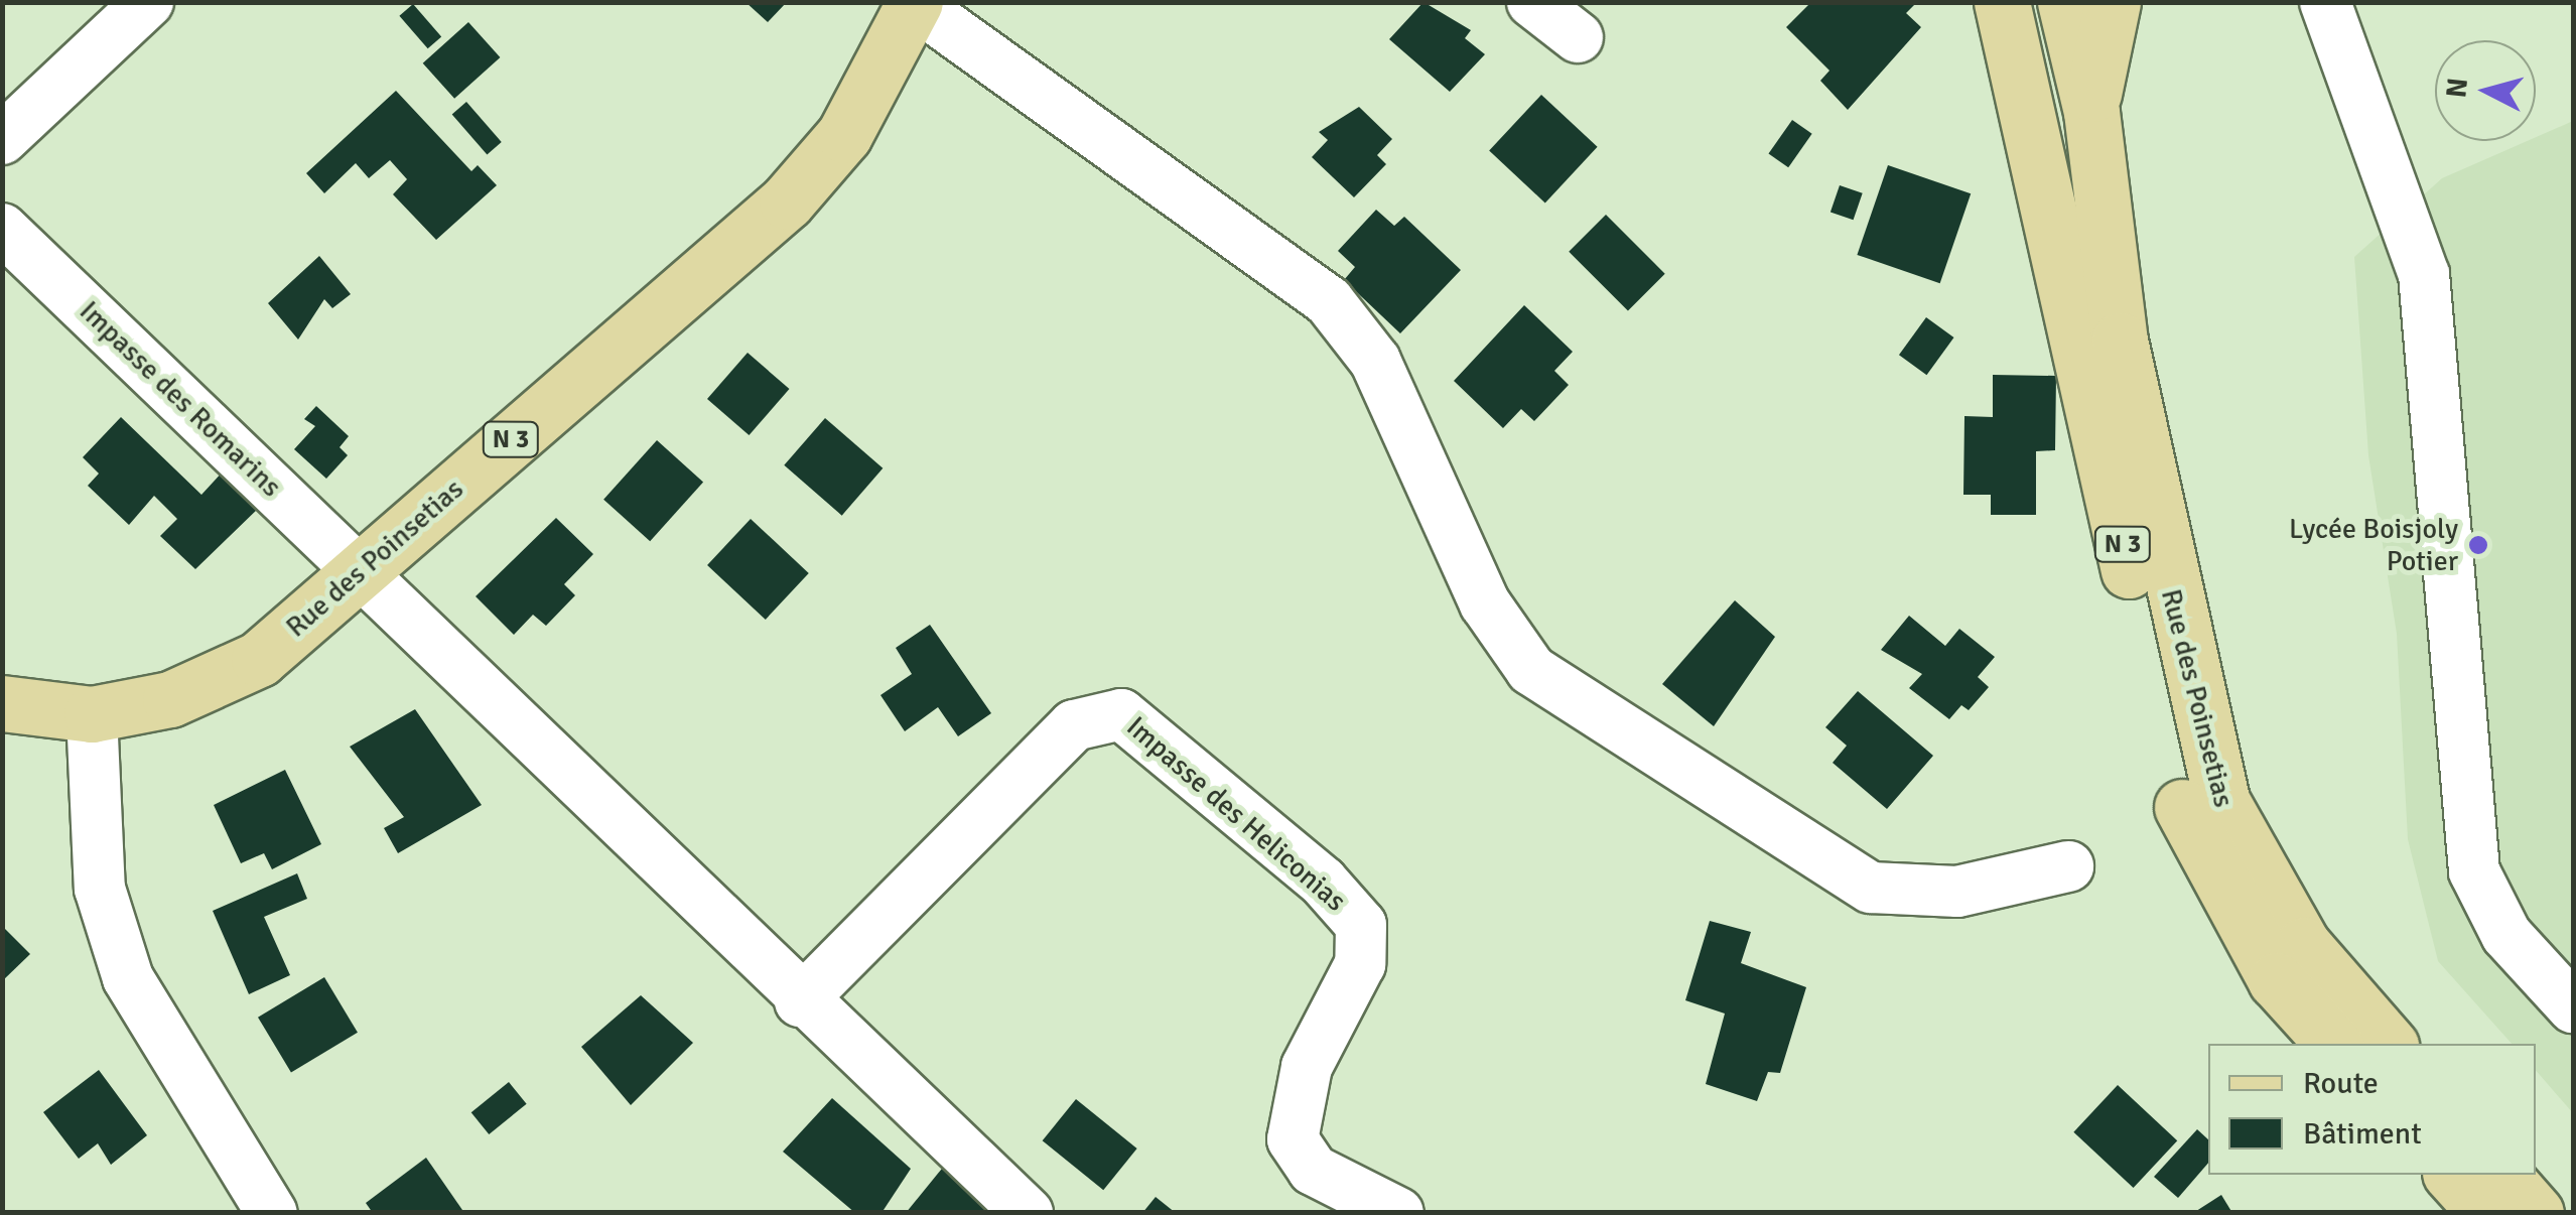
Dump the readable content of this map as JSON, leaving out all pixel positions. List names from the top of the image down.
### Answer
{
  "streets": {
    "main road": ["N 3", "Rue des Poinsetias"],
    "street": ["Impasse des Romarins", "Impasse des Heliconias"]
  },
  "crossings": [
    ["Impasse des Romarins", "Rue des Poinsetias"]
  ],
  "places": ["Lycée Boisjoly Potier"],
  "legend": ["Route", "Bâtiment"],
  "north": "left"
}
